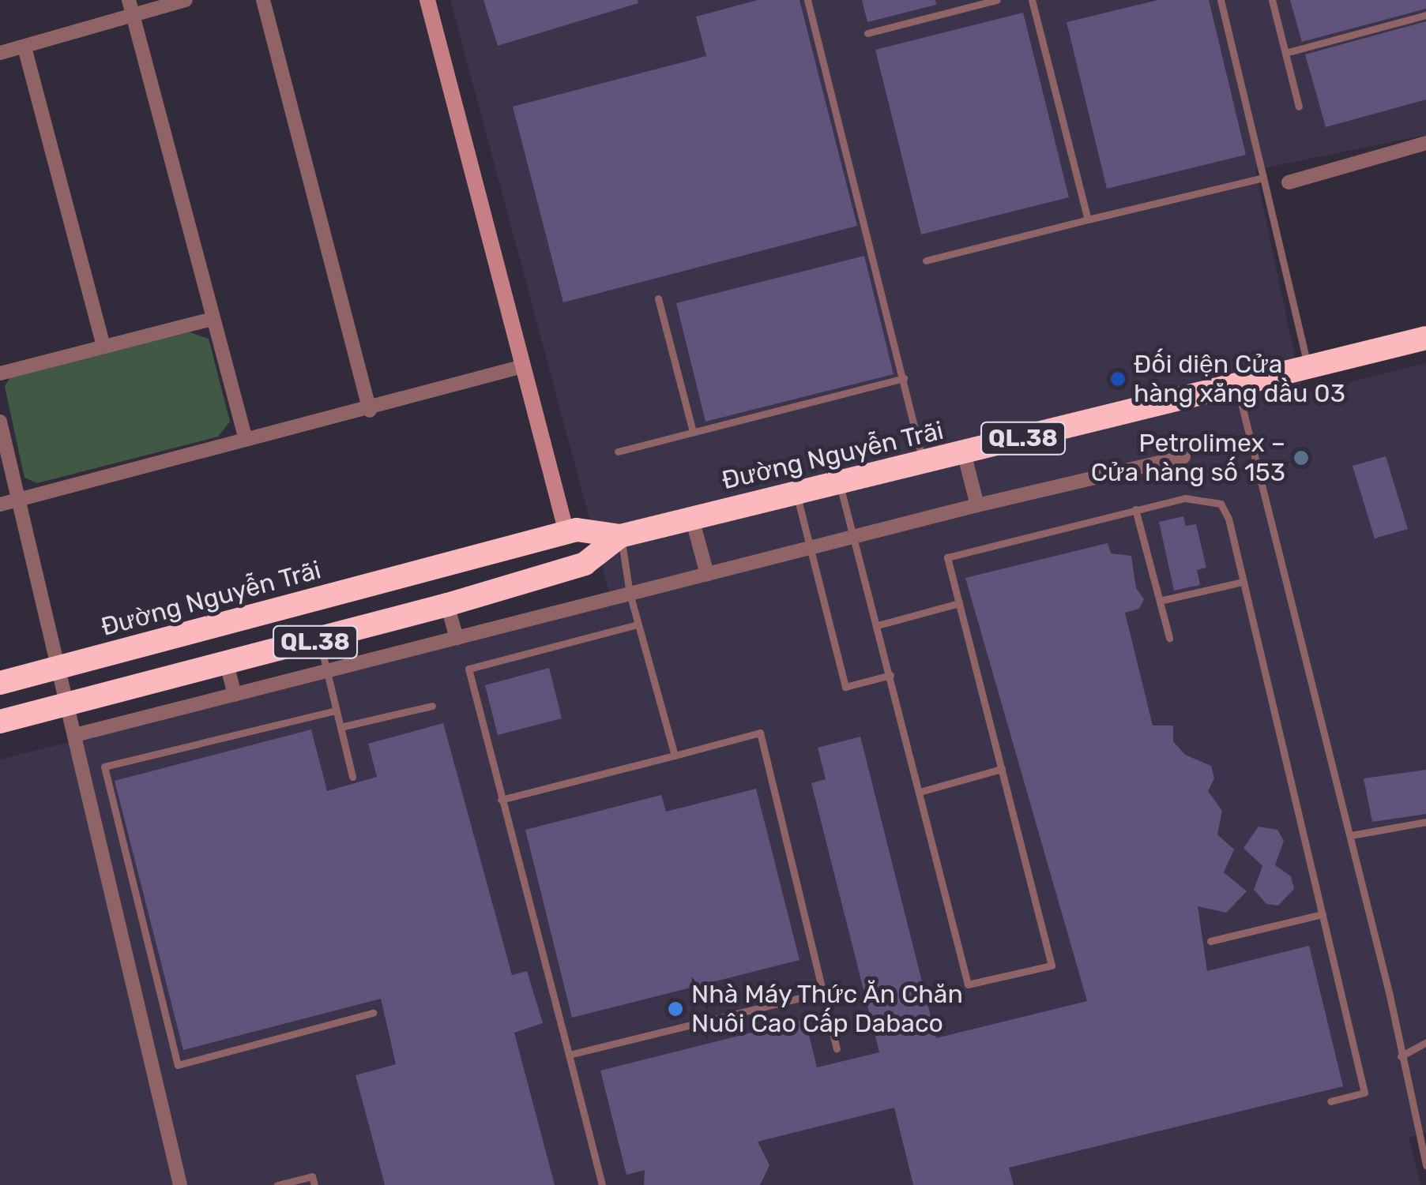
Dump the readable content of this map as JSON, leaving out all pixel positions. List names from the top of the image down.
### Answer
{
  "streets": {
    "highway": ["QL.38", "Đường Nguyễn Trãi"]
  },
  "places": ["Đối diện Cửa hàng xăng dầu 03", "Petrolimex – Cửa hàng số 153", "Nhà Máy Thức Ăn Chăn Nuôi Cao Cấp Dabaco"]
}
